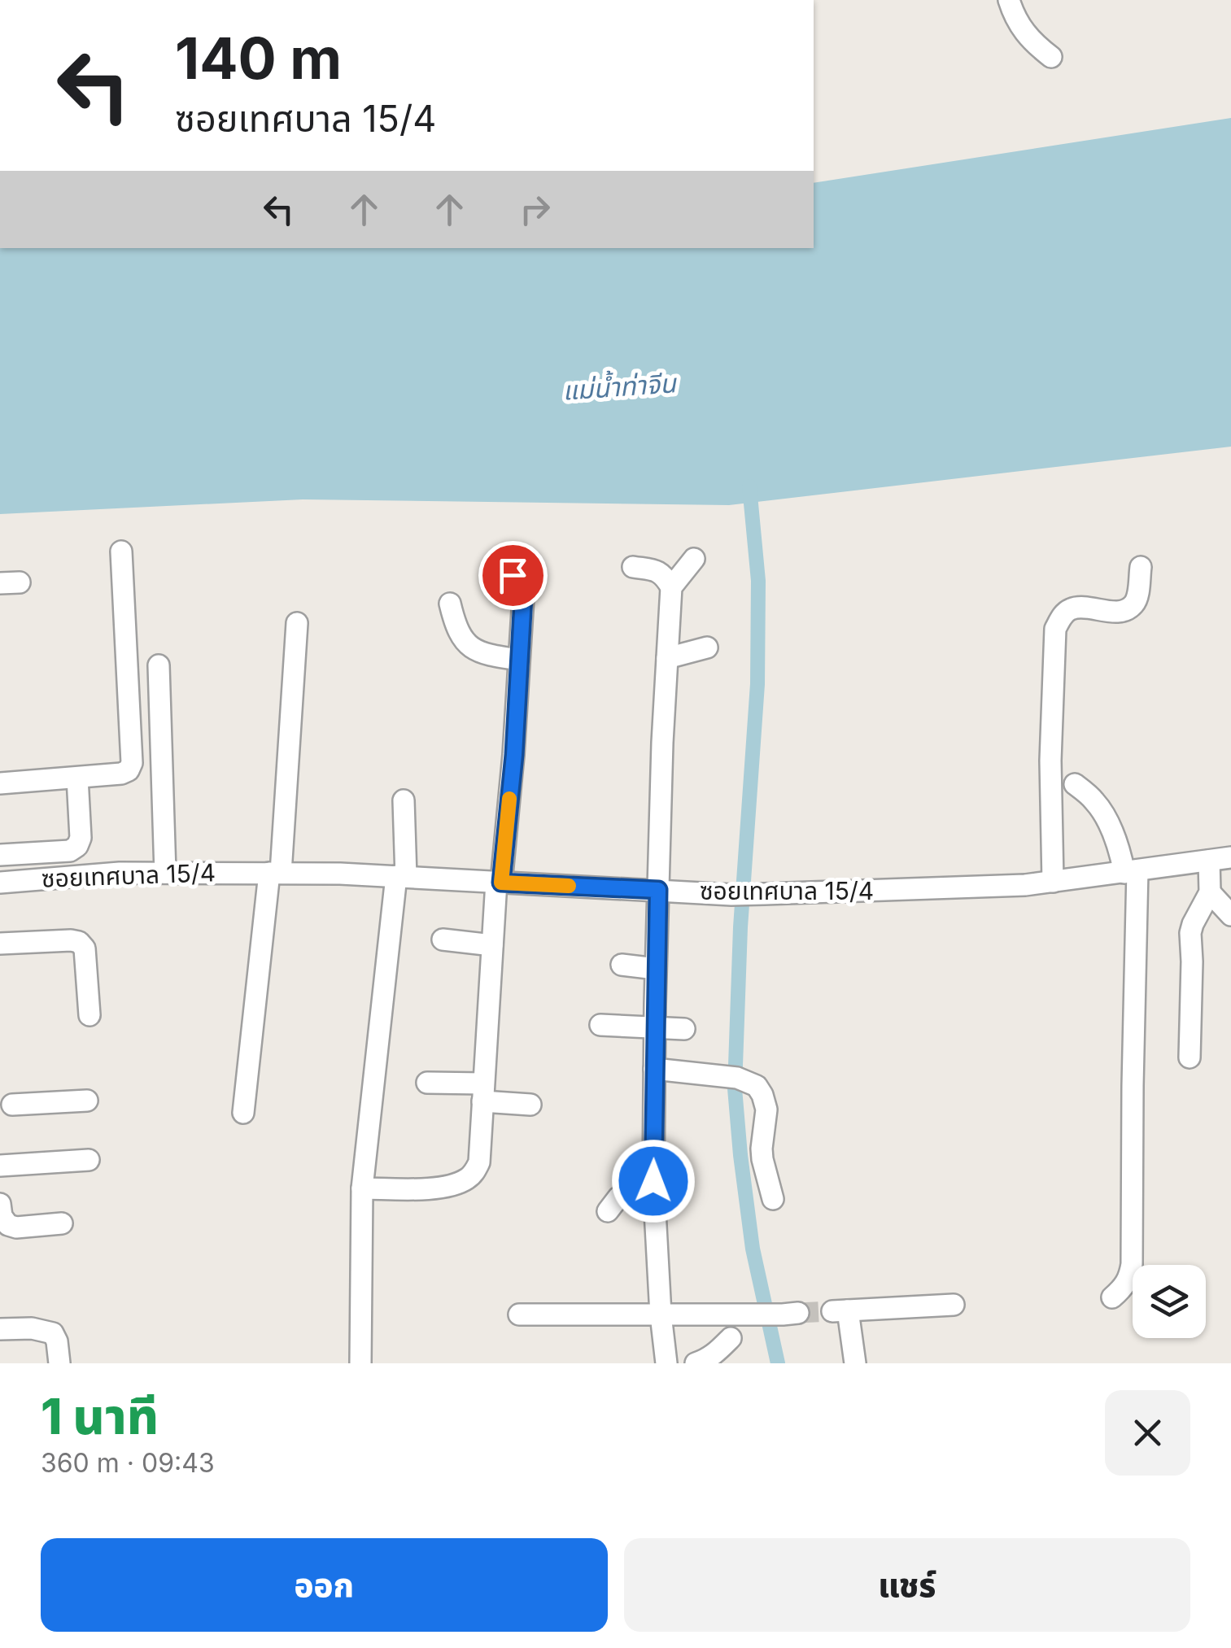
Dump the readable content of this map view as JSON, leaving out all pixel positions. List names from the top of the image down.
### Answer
{
  "streets": {
    "street": ["ซอยเทศบาล 15/4"]
  },
  "water": ["แม่น้ำท่าจีน"],
  "page": {
    "turn": ["140 m", "ซอยเทศบาล 15/4"],
    "heading": ["1 นาที", "360 m · 09:43"],
    "buttons": ["ออก", "แชร์"]
  }
}
